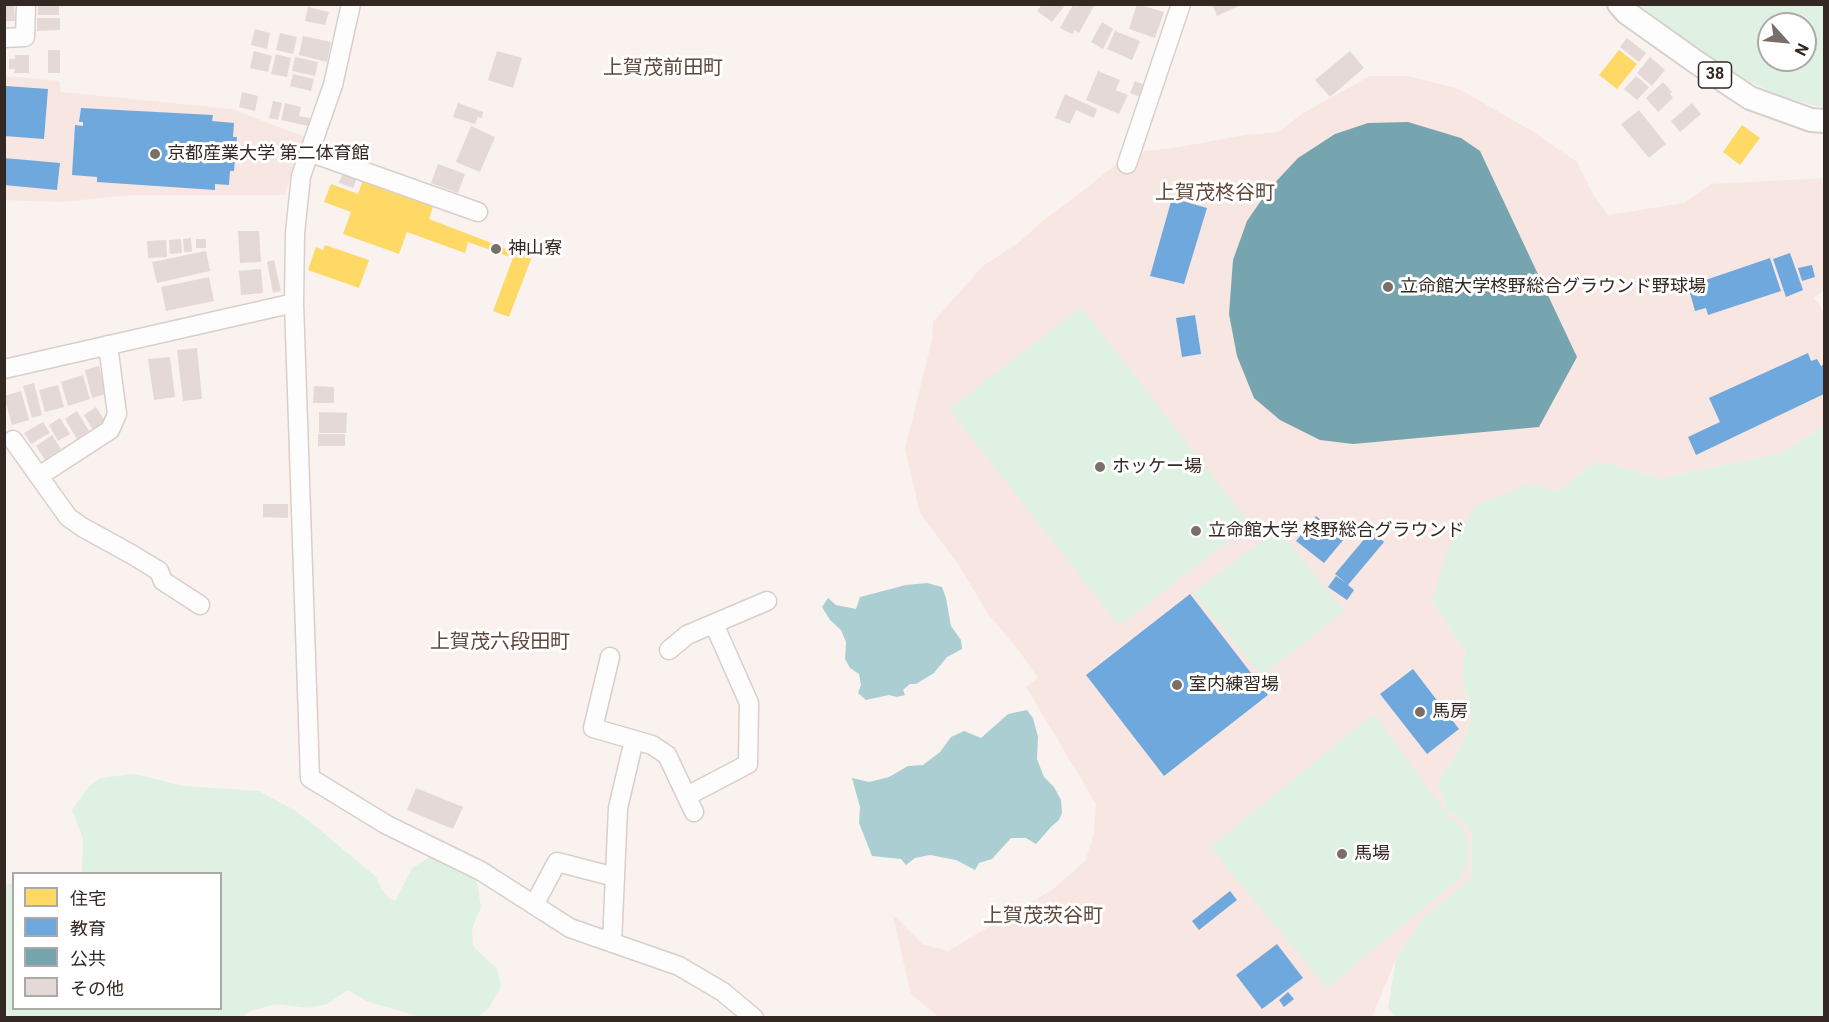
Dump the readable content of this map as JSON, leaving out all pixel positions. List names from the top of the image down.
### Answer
{
  "streets": {
    "main road": ["38"]
  },
  "districts": [
    "上賀茂前田町",
    "上賀茂柊谷町",
    "上賀茂六段田町",
    "上賀茂茨谷町"
  ],
  "places": [
    "京都産業大学 第二体育館",
    "神山寮",
    "立命館大学柊野総合グラウンド野球場",
    "ホッケー場",
    "立命館大学 柊野総合グラウンド",
    "室内練習場",
    "馬房",
    "馬場"
  ],
  "legend": [
    "住宅",
    "教育",
    "公共",
    "その他"
  ],
  "north": "bottom right"
}
